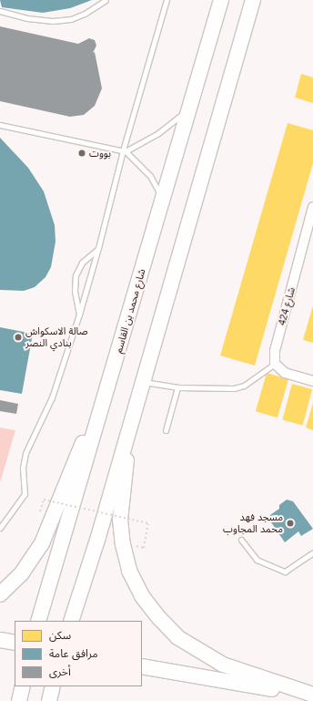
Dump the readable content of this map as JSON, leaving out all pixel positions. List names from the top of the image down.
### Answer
{
  "streets": {
    "main road": ["شارع محمد بن القاسم"],
    "street": ["شارع 424"]
  },
  "places": ["بووت", "صالة الاسكواش بنادي النصر", "مسجد فهد محمد المجاوب"],
  "legend": ["سكن", "مرافق عامة", "أخرى"]
}
